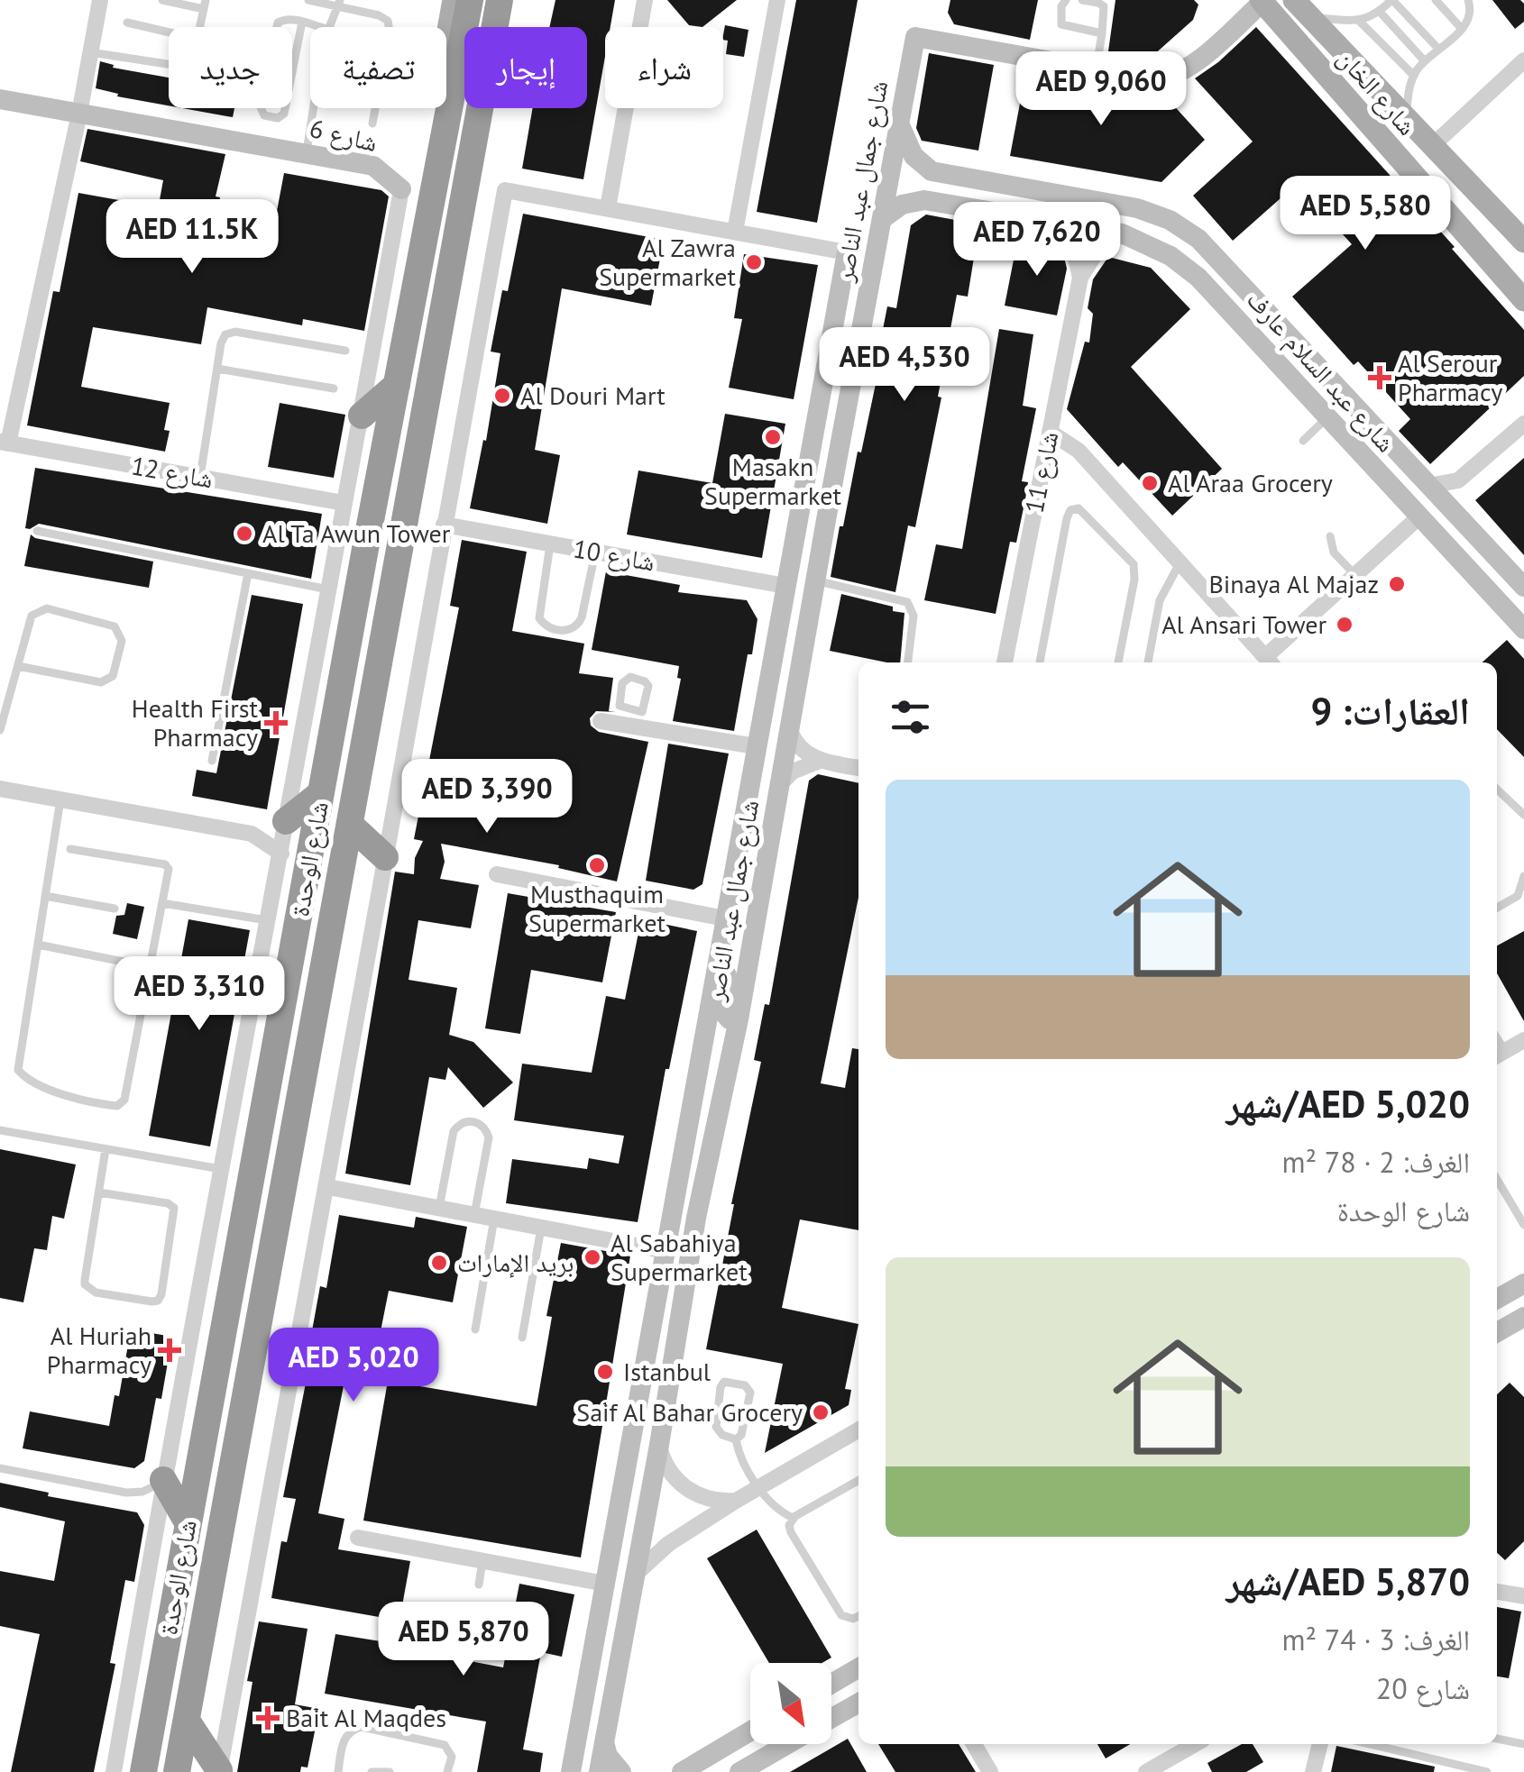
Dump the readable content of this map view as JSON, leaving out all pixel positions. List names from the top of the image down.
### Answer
{
  "streets": {
    "highway": ["شارع الوحدة"],
    "main road": ["شارع الخان"],
    "street": [
      "شارع 6",
      "شارع جمال عبد الناصر",
      "شارع عبد السلام عارف",
      "شارع 12",
      "شارع 11",
      "شارع 10"
    ]
  },
  "crossings": [
    ["شارع جمال عبد الناصر", "شارع عبد السلام عارف"],
    ["شارع جمال عبد الناصر", "شارع 10"],
    ["شارع عبد السلام عارف", "شارع 11"]
  ],
  "places": {
    "other": [
      "Al Zawra Supermarket",
      "Al Douri Mart",
      "Masakn Supermarket",
      "Al Araa Grocery",
      "Al Ta Awun Tower",
      "Binaya Al Majaz",
      "Al Ansari Tower",
      "Musthaquim Supermarket",
      "Al Sabahiya Supermarket",
      "بريد الإمارات",
      "Istanbul",
      "Saif Al Bahar Grocery"
    ],
    "health": [
      "Al Serour Pharmacy",
      "Health First Pharmacy",
      "Al Huriah Pharmacy",
      "Bait Al Maqdes"
    ]
  },
  "north": "bottom right",
  "page": {
    "chip": [
      "شراء",
      "إيجار",
      "تصفية",
      "جديد"
    ],
    "price": [
      "AED 9,060",
      "AED 5,580",
      "AED 11.5K",
      "AED 7,620",
      "AED 4,530",
      "AED 3,390",
      "AED 3,310",
      "AED 5,020",
      "AED 5,870"
    ],
    "heading": "العقارات: 9",
    "list": [
      {
        "name": "AED 5,020/شهر",
        "note": "الغرف: 2 · 78 m² · شارع الوحدة"
      },
      {
        "name": "AED 5,870/شهر",
        "note": "الغرف: 3 · 74 m² · شارع 20"
      }
    ]
  }
}
